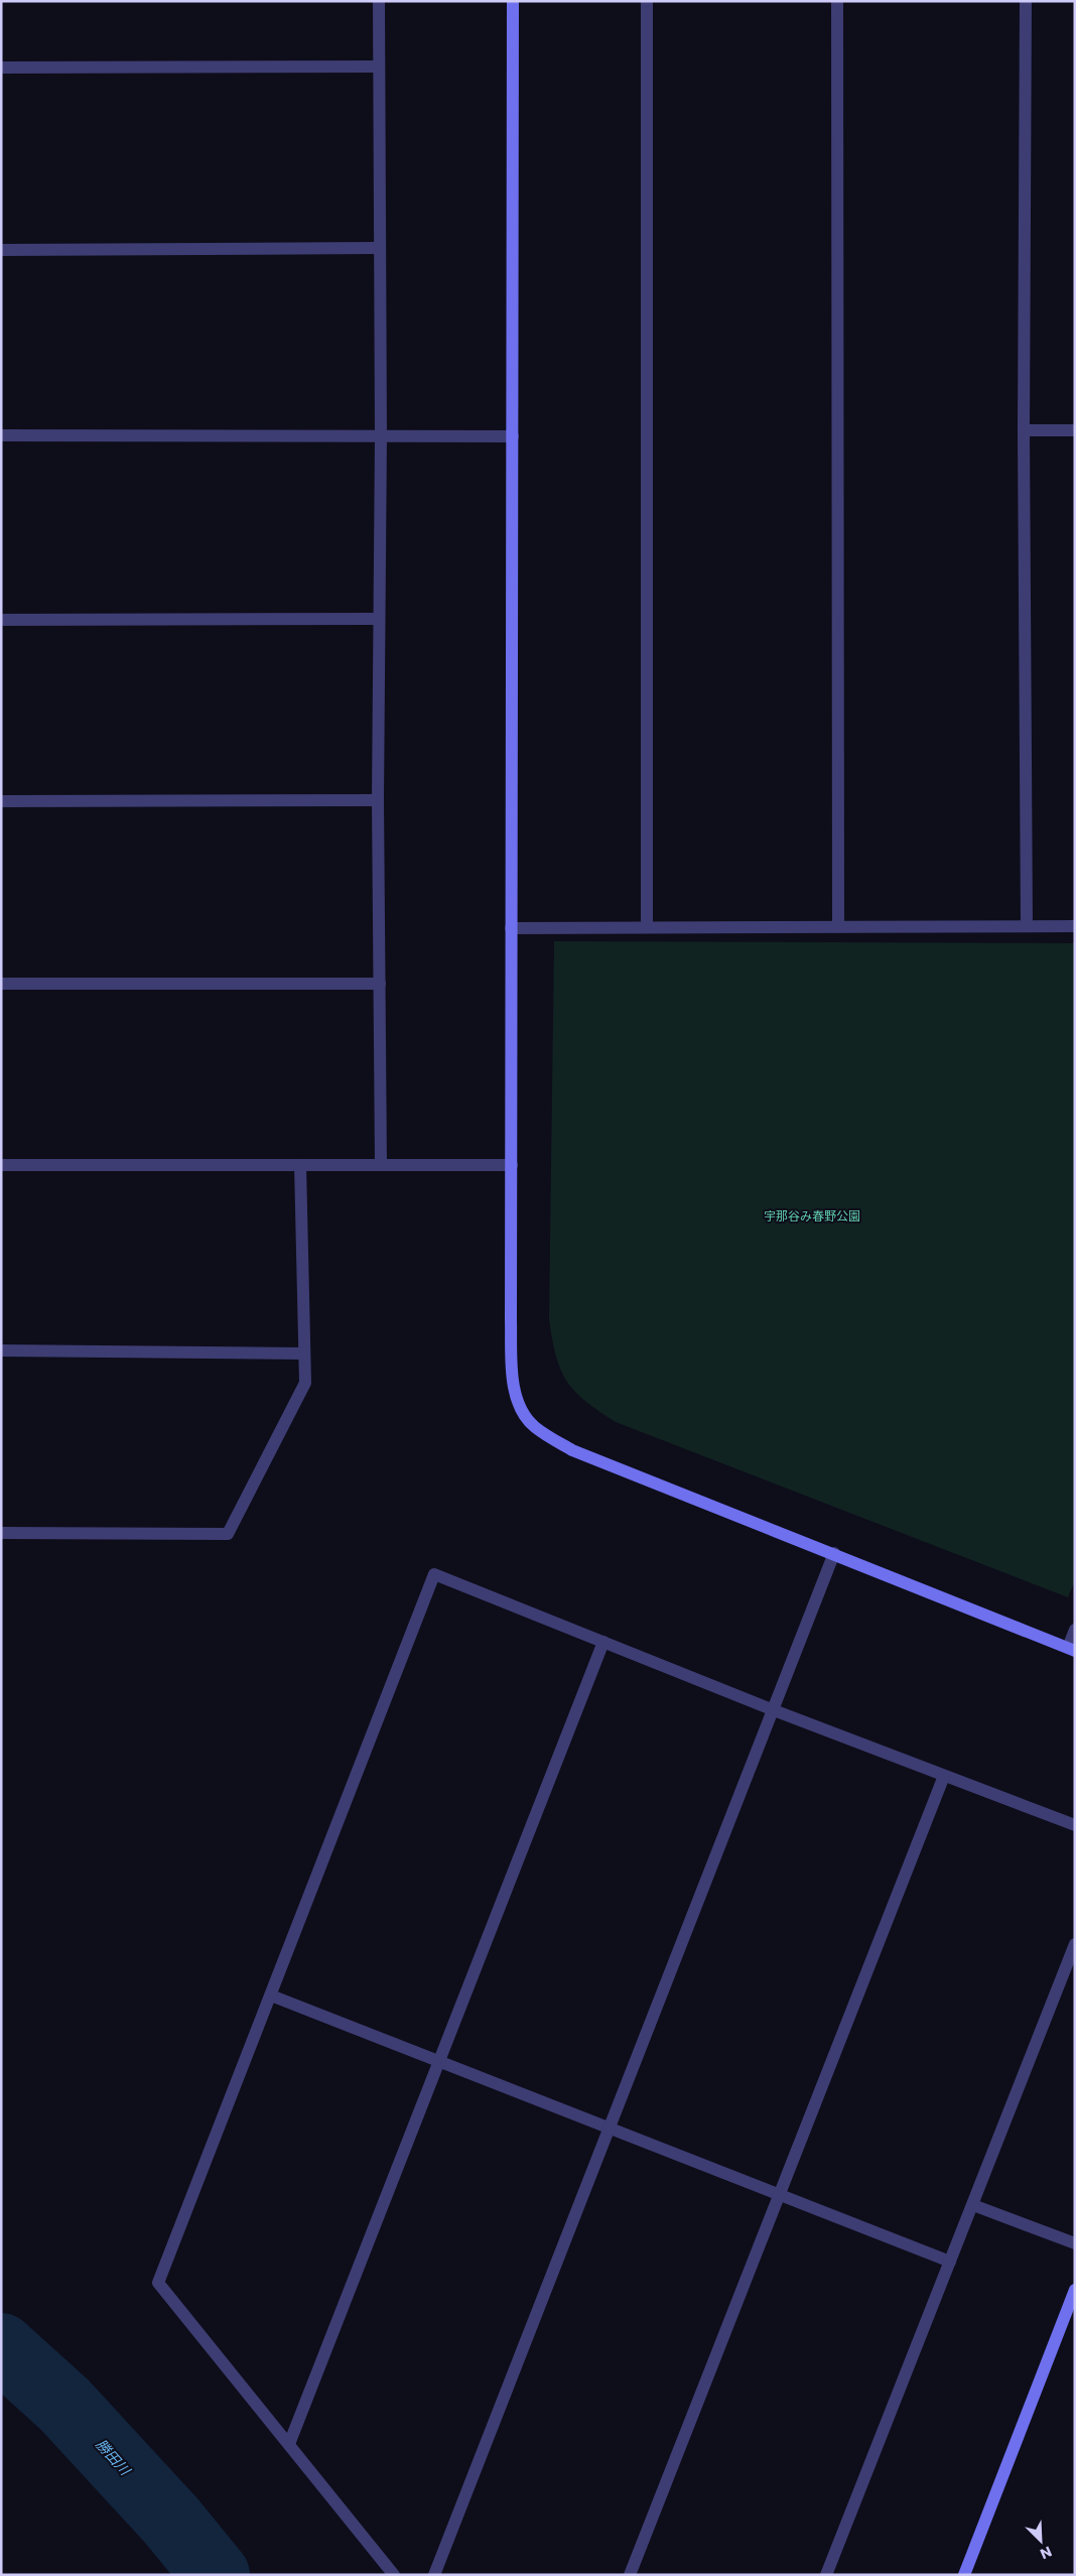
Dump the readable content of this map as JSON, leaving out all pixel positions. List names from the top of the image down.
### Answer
{
  "water": ["勝田川"],
  "parks": ["宇那谷み春野公園"],
  "north": "bottom right"
}
